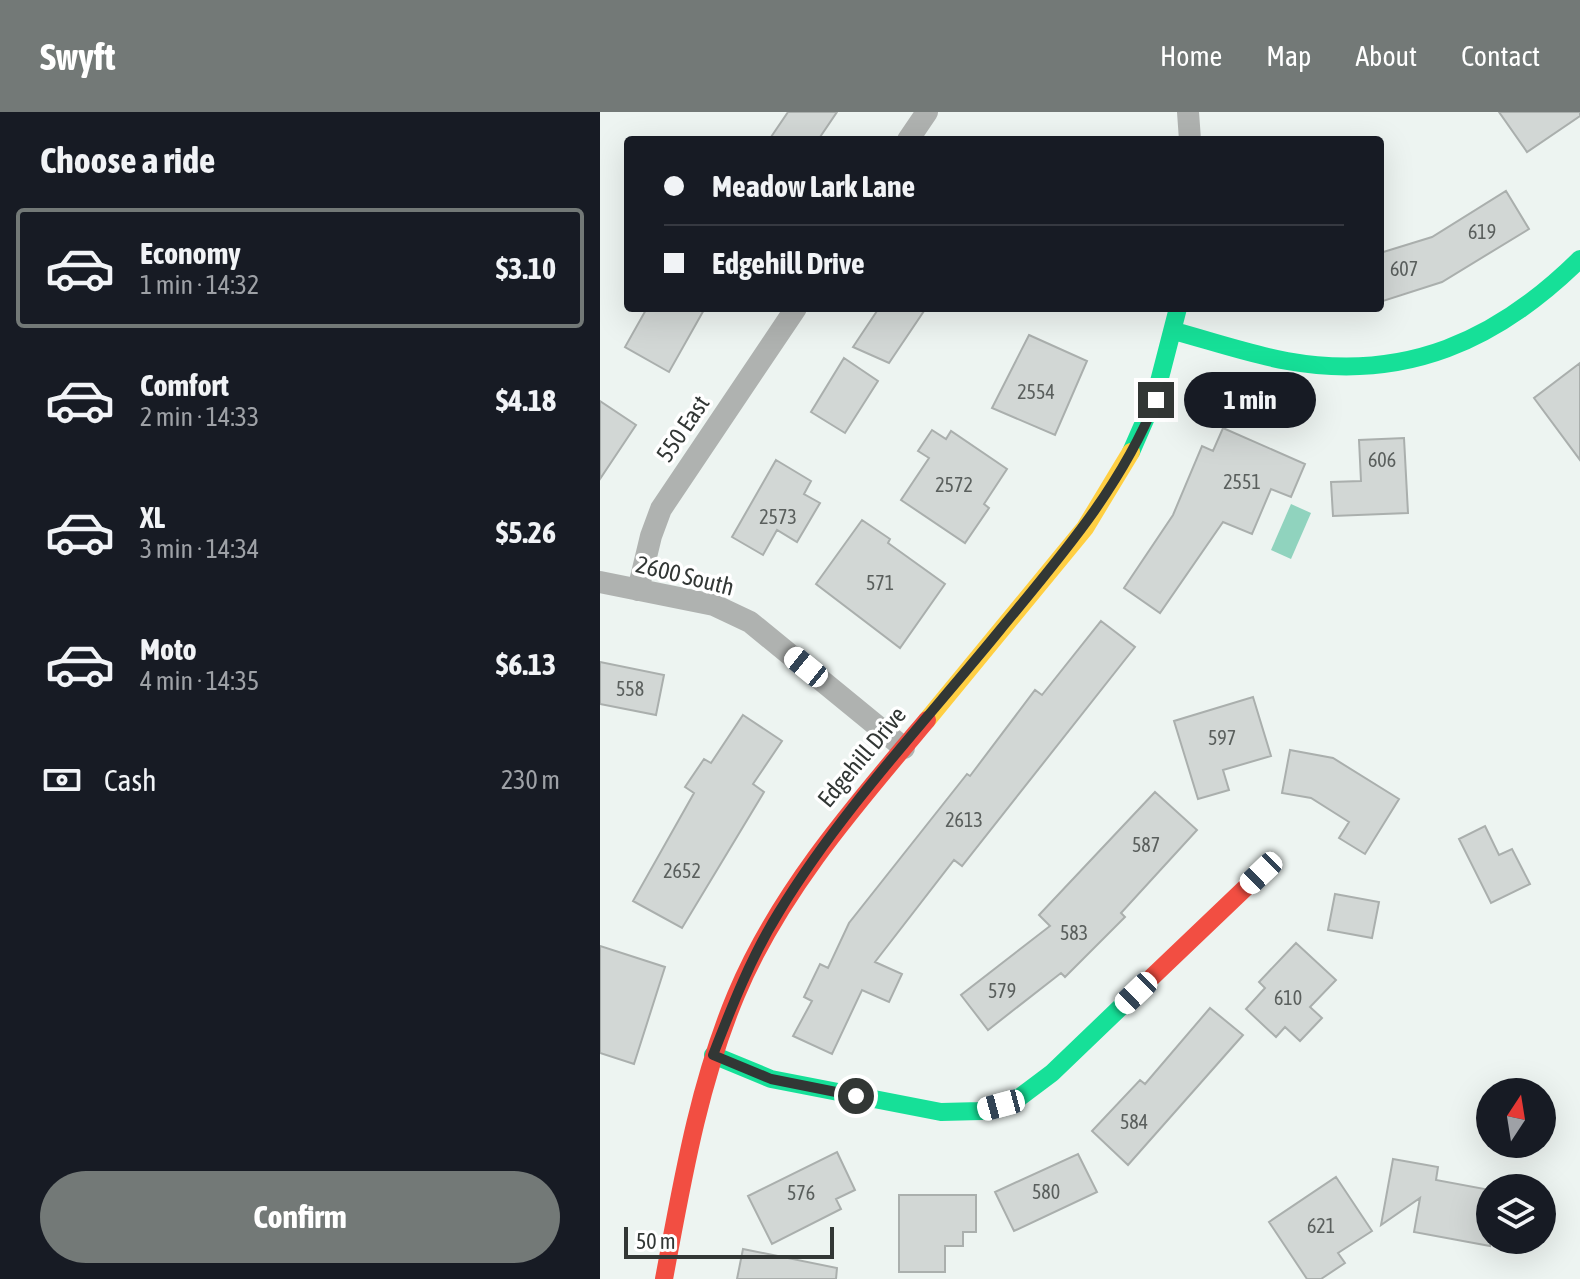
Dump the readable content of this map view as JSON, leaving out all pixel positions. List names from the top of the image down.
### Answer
{
  "streets": {
    "street": ["550 East", "2600 South", "Edgehill Drive"]
  },
  "crossings": [
    ["550 East", "2600 South"],
    ["2600 South", "Edgehill Drive"]
  ],
  "house_numbers": [
    "619",
    "607",
    "2554",
    "606",
    "2551",
    "2572",
    "2573",
    "571",
    "558",
    "597",
    "2613",
    "587",
    "2652",
    "583",
    "579",
    "610",
    "584",
    "580",
    "576",
    "621"
  ],
  "scale_bar": "50 m",
  "north": "top",
  "page": {
    "header": "Swyft",
    "nav": [
      "Home",
      "Map",
      "About",
      "Contact"
    ],
    "heading": "Choose a ride",
    "banner": ["Meadow Lark Lane", "Edgehill Drive"],
    "list": [
      {
        "name": "Economy",
        "note": "1 min · 14:32",
        "value": "$3.10"
      },
      {
        "name": "Comfort",
        "note": "2 min · 14:33",
        "value": "$4.18"
      },
      {
        "name": "XL",
        "note": "3 min · 14:34",
        "value": "$5.26"
      },
      {
        "name": "Moto",
        "note": "4 min · 14:35",
        "value": "$6.13"
      }
    ],
    "bubble": "1 min",
    "pay": ["Cash", "230 m"],
    "buttons": "Confirm",
    "scale": "50 m"
  }
}
